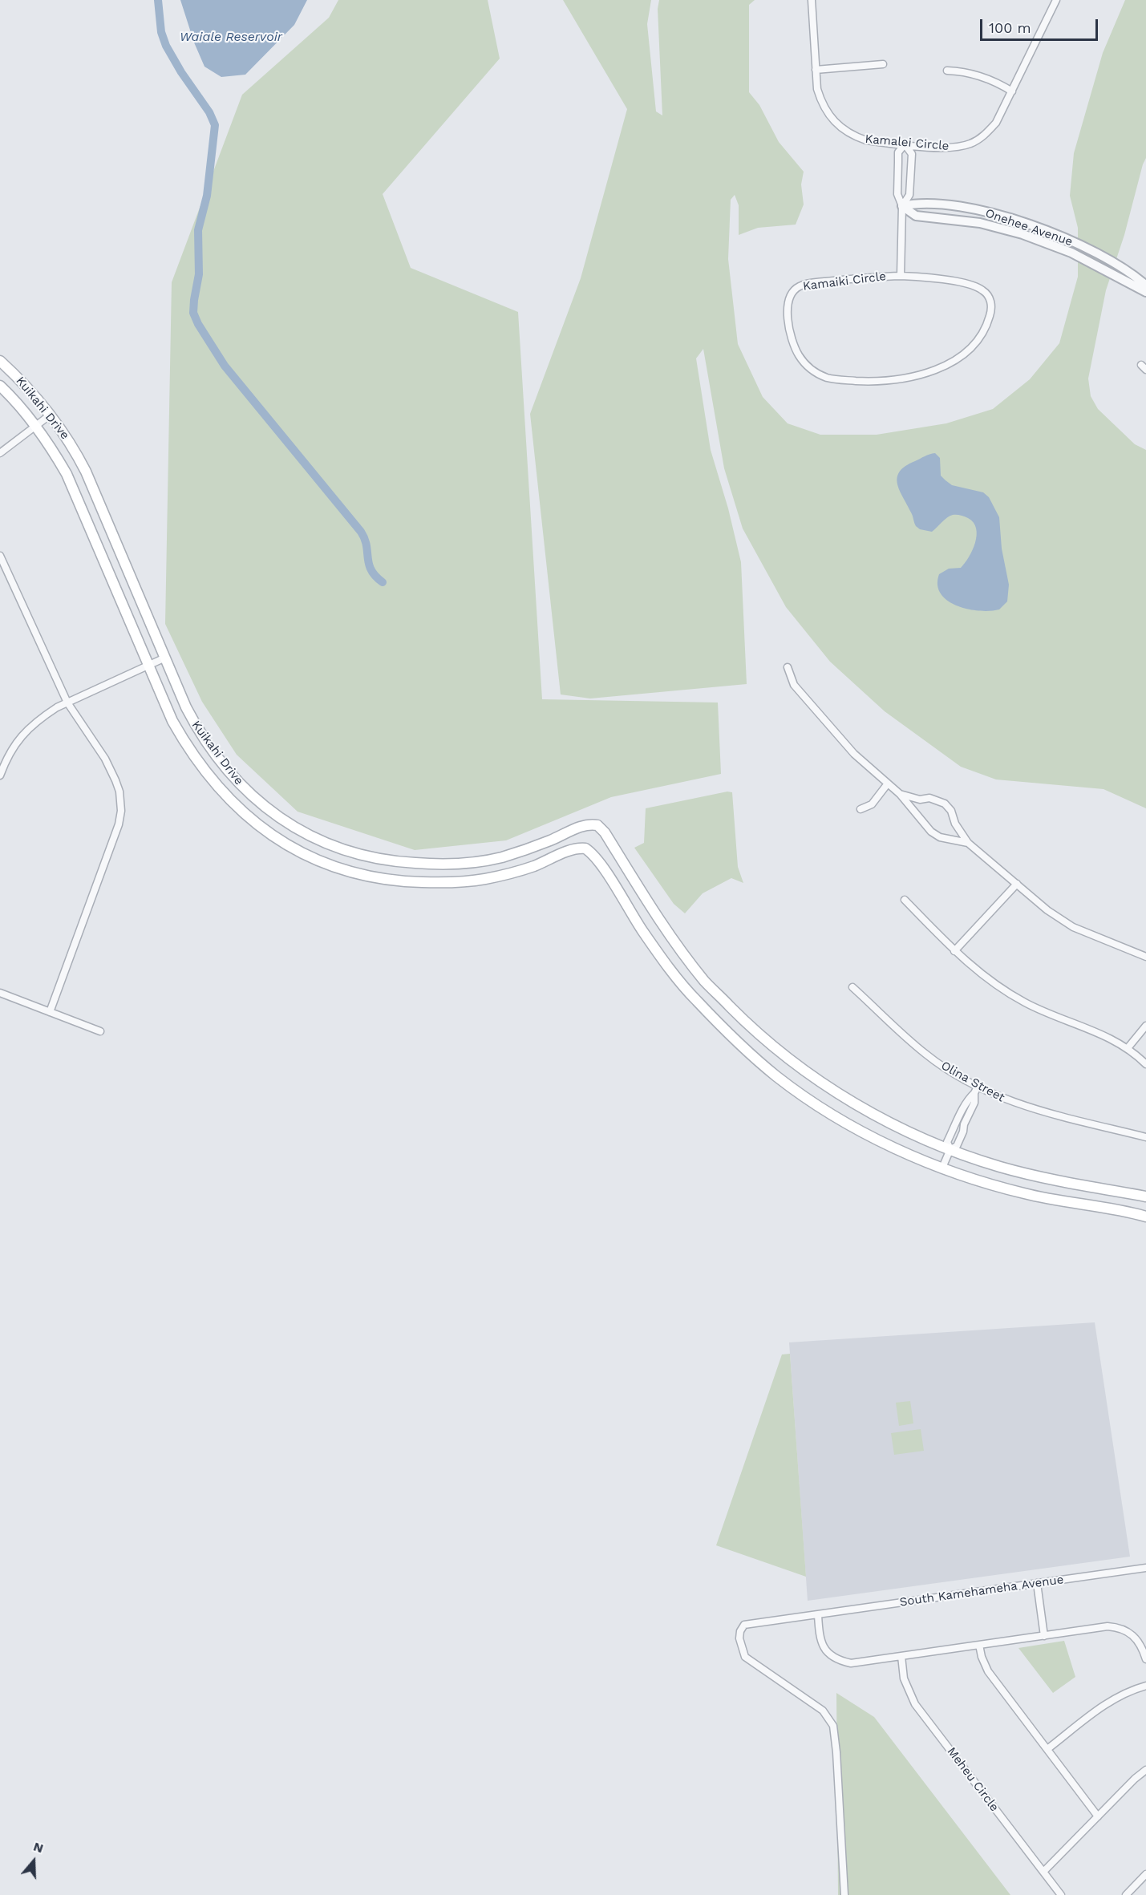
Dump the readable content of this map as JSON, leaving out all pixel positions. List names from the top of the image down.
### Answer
{
  "streets": {
    "main road": ["Kuikahi Drive"],
    "street": [
      "Kamalei Circle",
      "Onehee Avenue",
      "Kamaiki Circle",
      "Olina Street",
      "South Kamehameha Avenue",
      "Meheu Circle"
    ]
  },
  "water": ["Waiale Reservoir"],
  "scale_bar": "100 m",
  "north": "top"
}
